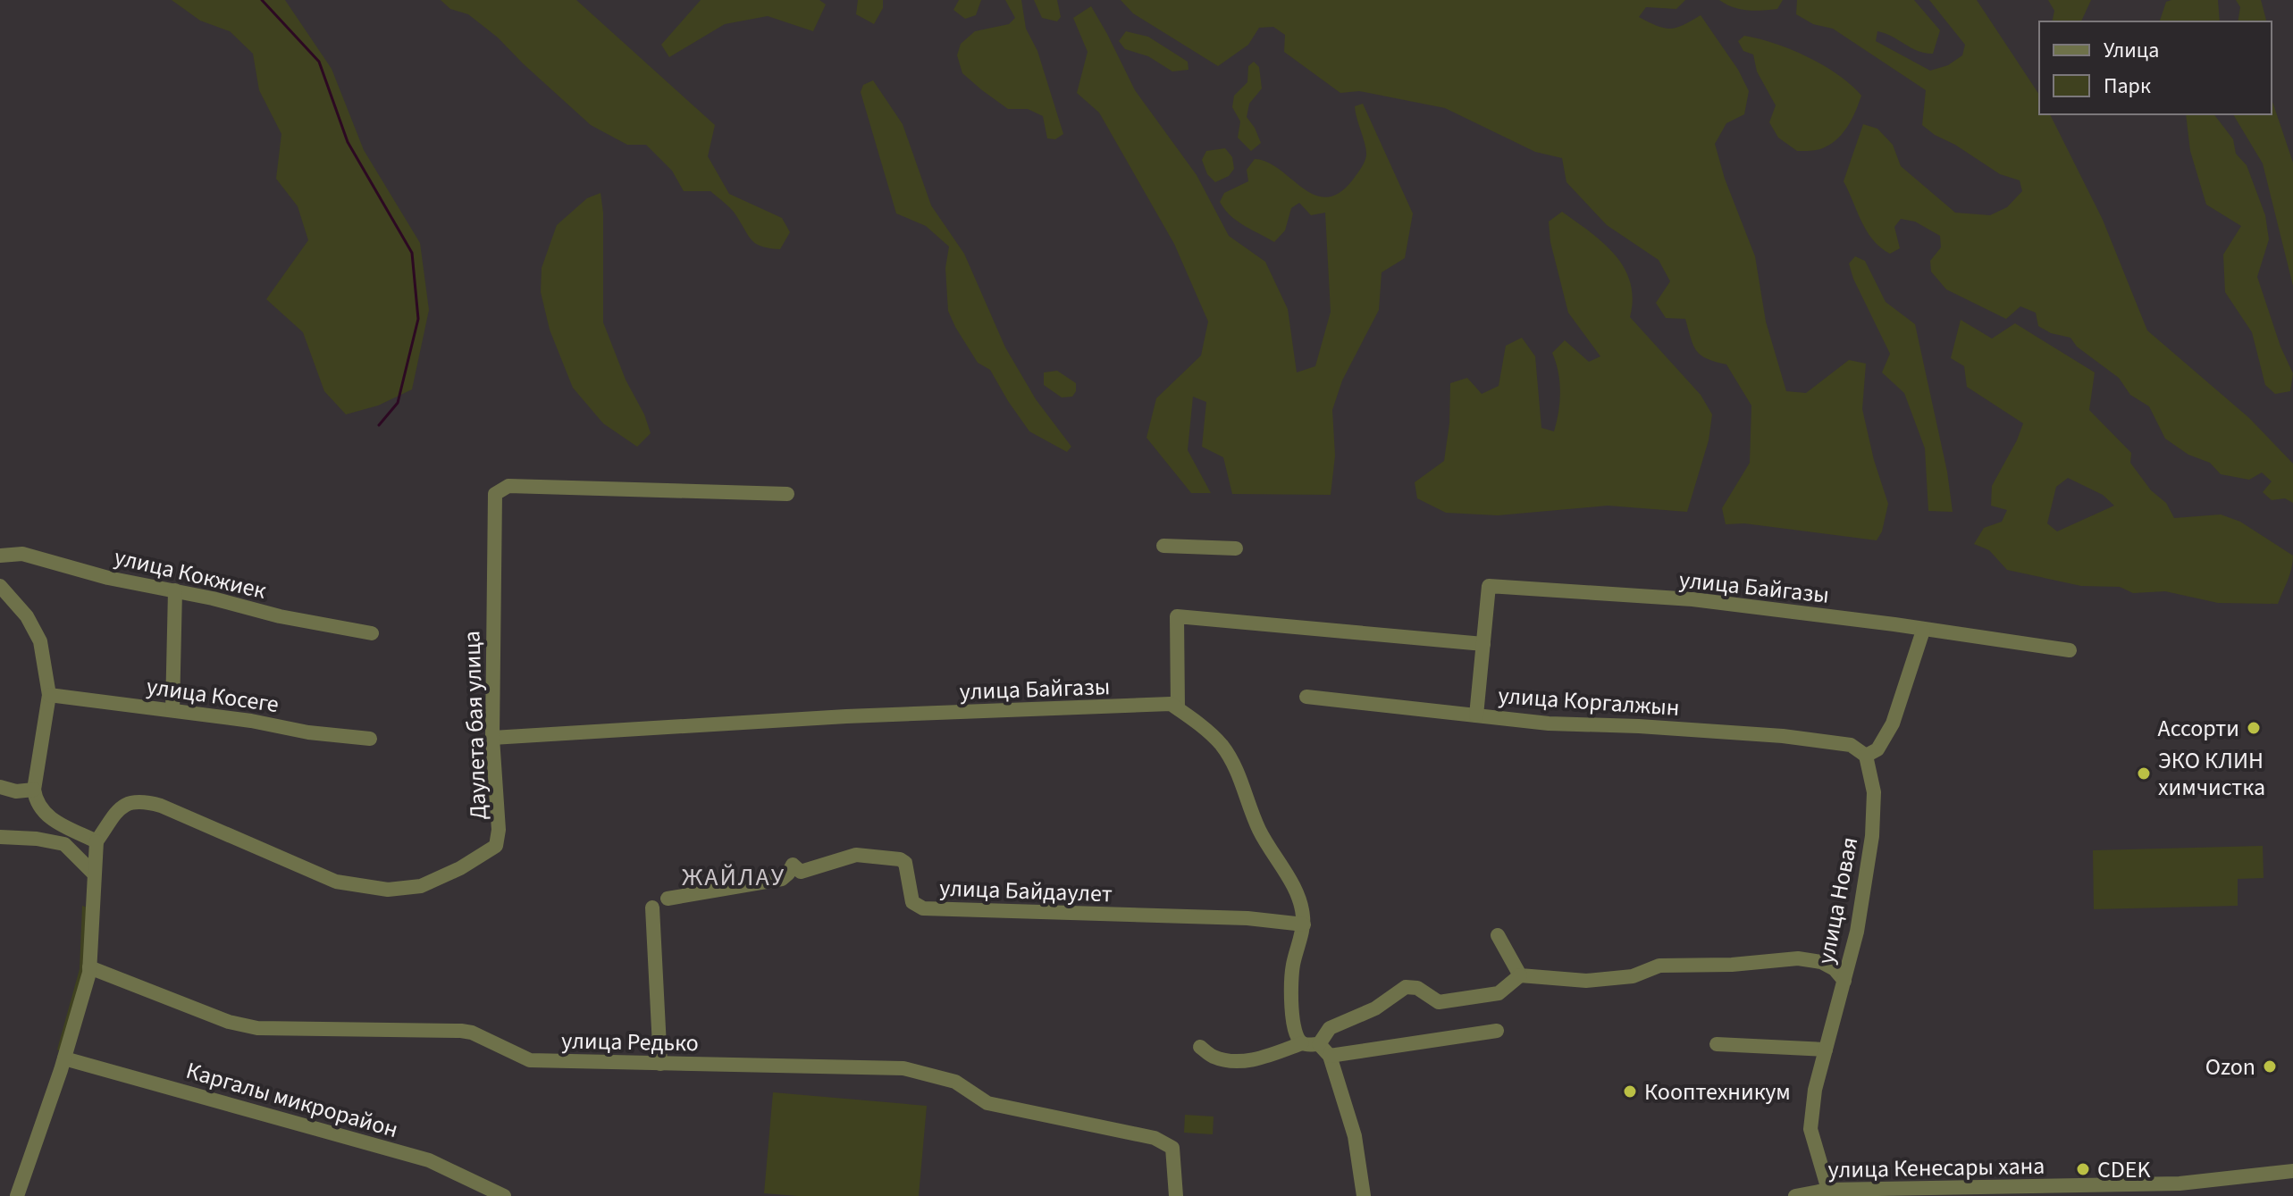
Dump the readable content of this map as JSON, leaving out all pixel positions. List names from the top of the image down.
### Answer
{
  "streets": {
    "street": [
      "улица Кокжиек",
      "улица Байгазы",
      "улица Косеге",
      "улица Коргалжын",
      "Даулета бая улица",
      "улица Байдаулет",
      "улица Новая",
      "улица Редько",
      "Каргалы микрорайон",
      "улица Кенесары хана"
    ]
  },
  "crossings": [
    ["улица Байгазы", "улица Коргалжын"],
    ["улица Байгазы", "Даулета бая улица"],
    ["улица Коргалжын", "улица Новая"],
    ["улица Новая", "улица Кенесары хана"]
  ],
  "districts": ["ЖАЙЛАУ"],
  "places": [
    "Ассорти",
    "ЭКО КЛИН химчистка",
    "Ozon",
    "Кооптехникум",
    "CDEK"
  ],
  "legend": ["Улица", "Парк"]
}
